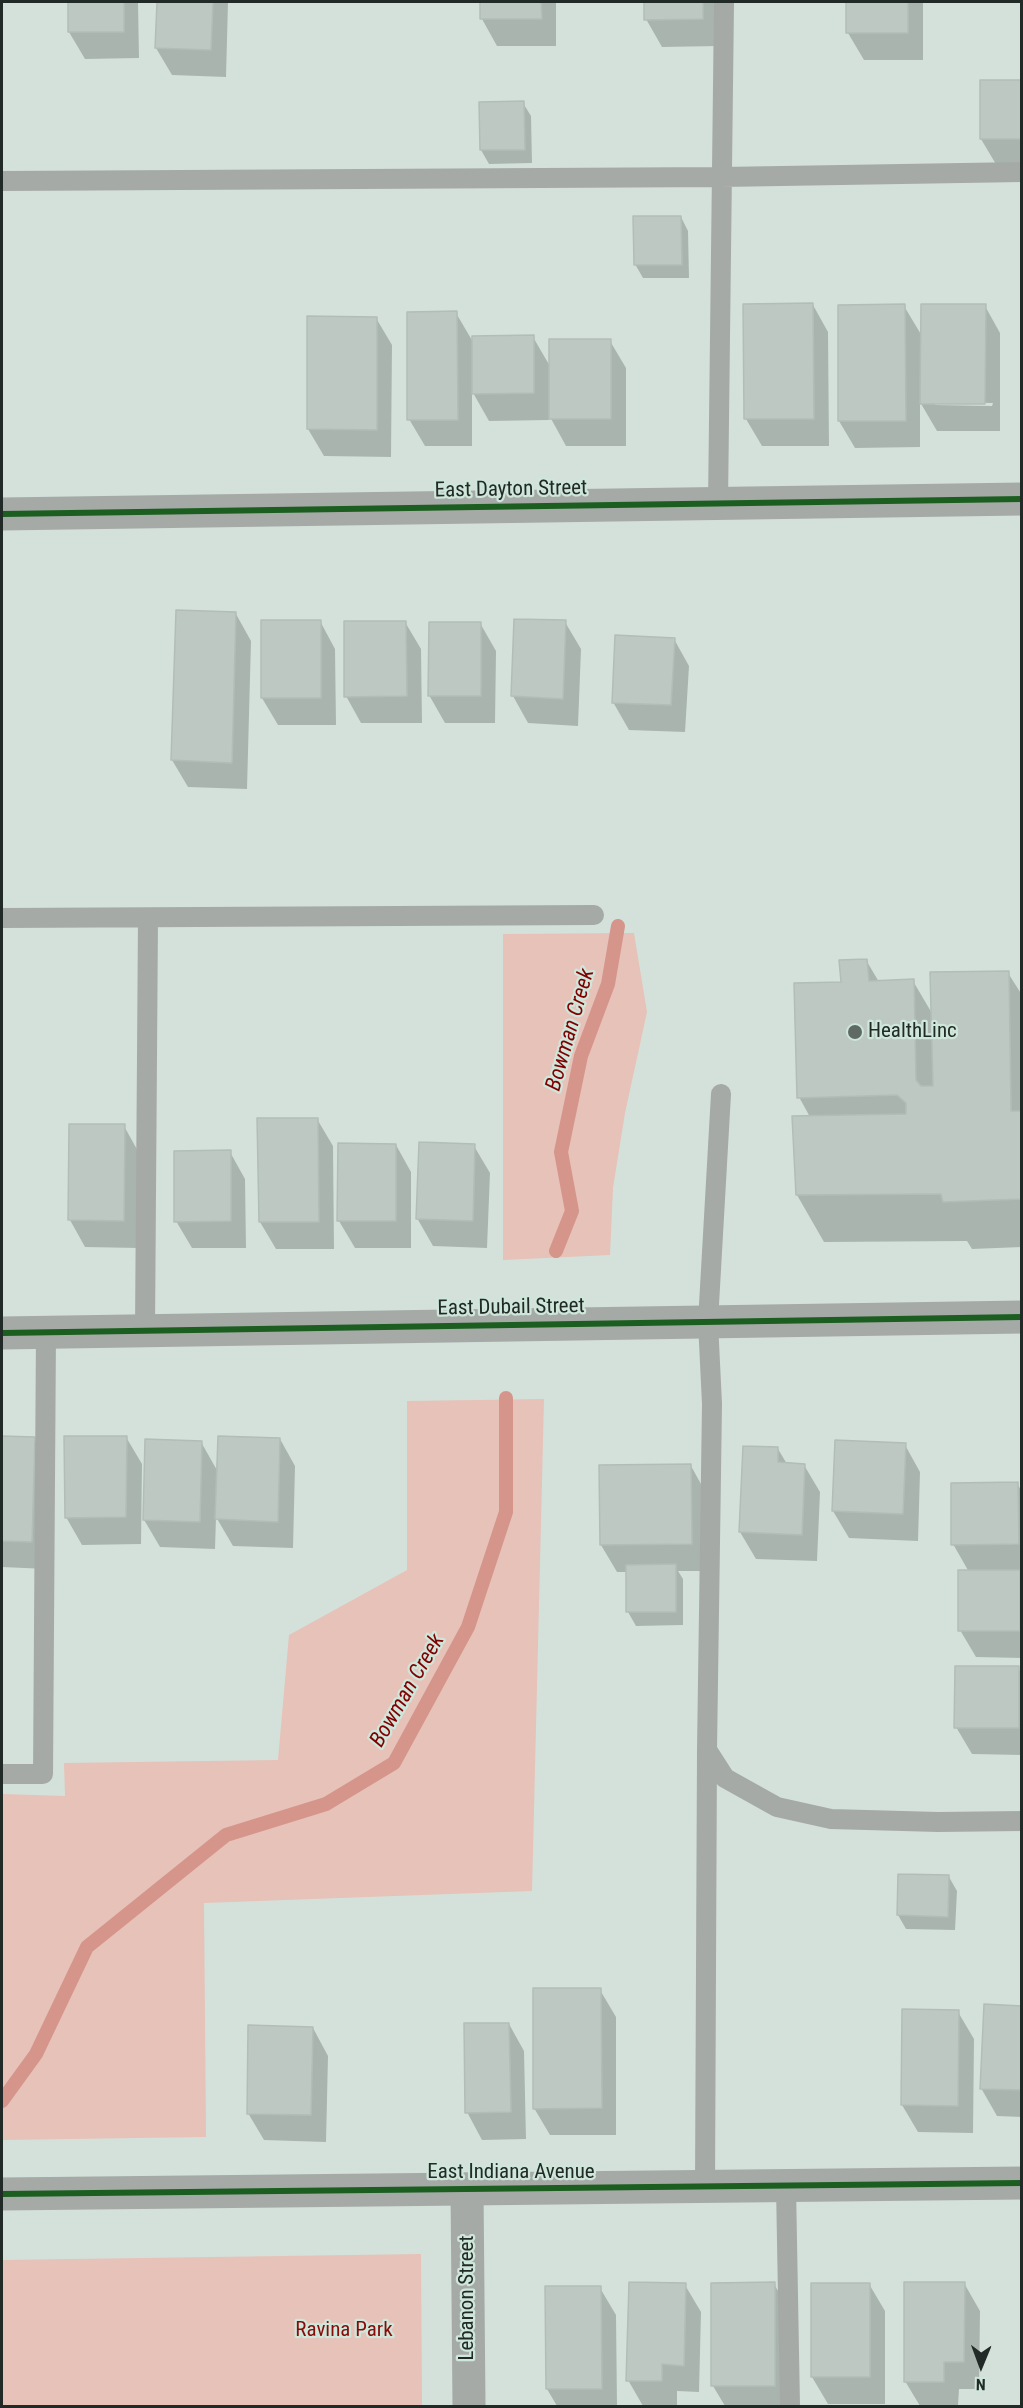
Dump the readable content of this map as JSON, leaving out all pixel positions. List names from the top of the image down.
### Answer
{
  "streets": {
    "street": [
      "East Dayton Street",
      "East Dubail Street",
      "East Indiana Avenue",
      "Lebanon Street"
    ]
  },
  "crossings": [
    ["East Indiana Avenue", "Lebanon Street"]
  ],
  "water": ["Bowman Creek"],
  "parks": ["Ravina Park"],
  "places": ["HealthLinc"],
  "north": "bottom"
}
